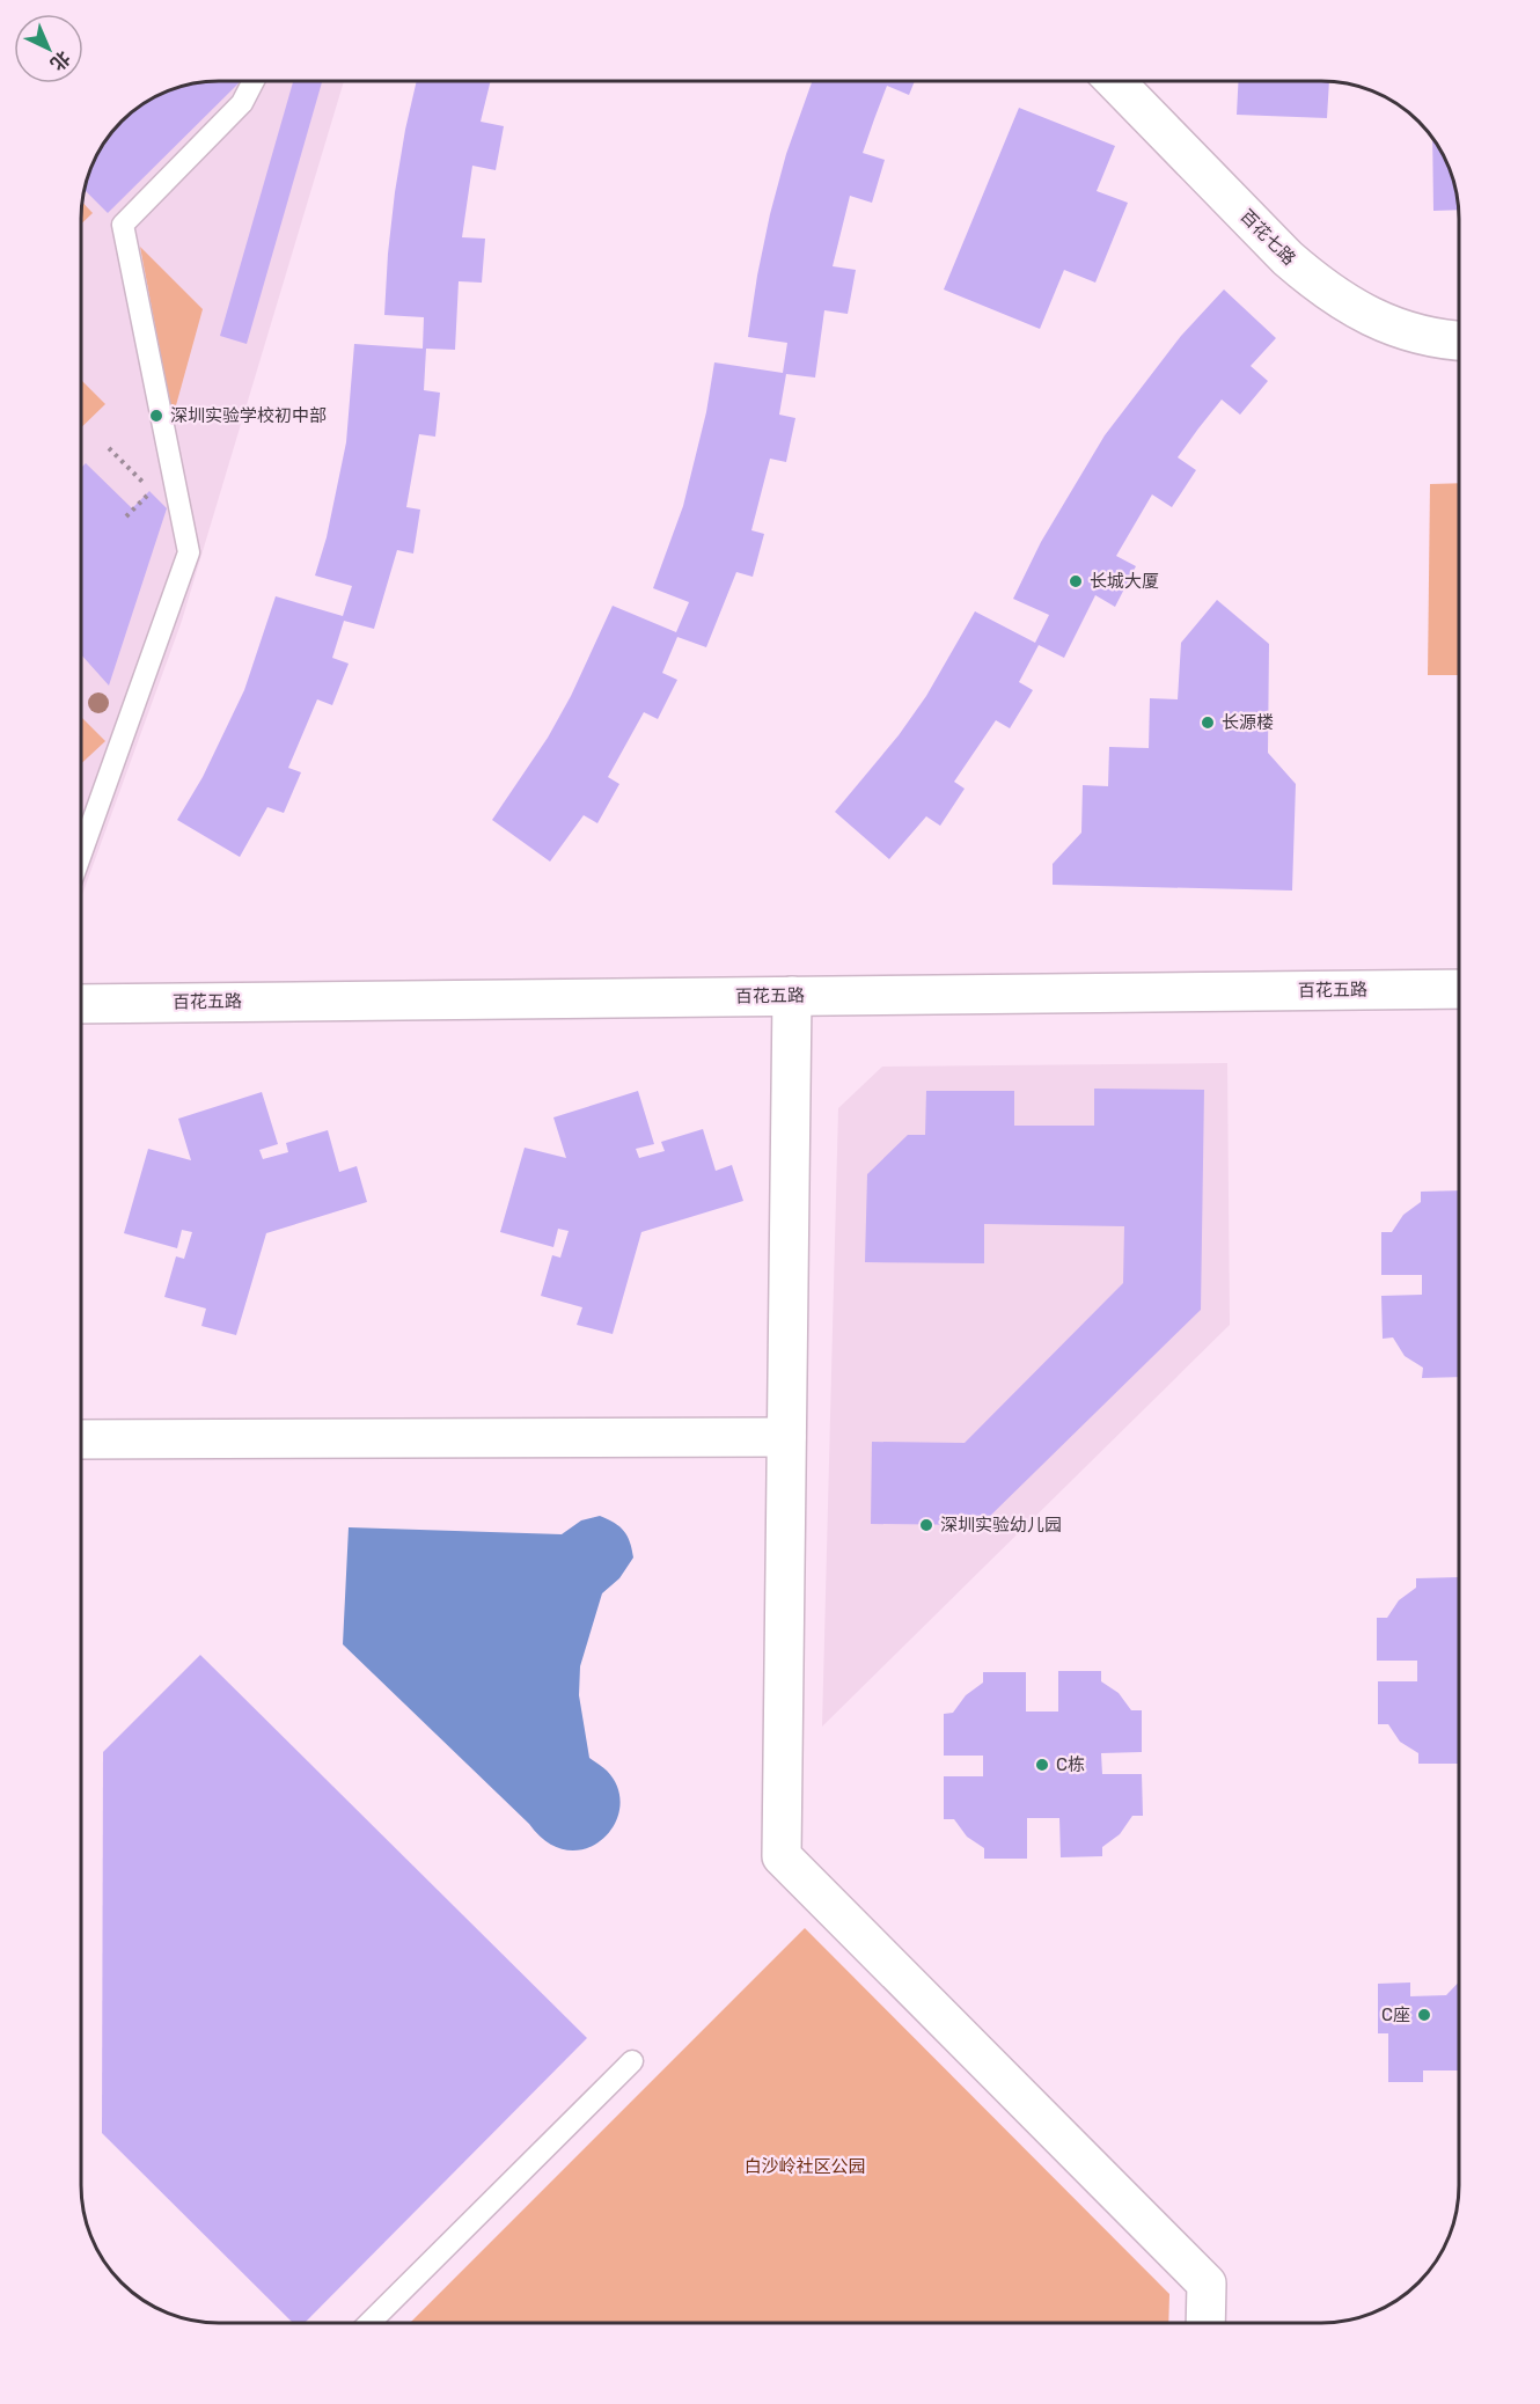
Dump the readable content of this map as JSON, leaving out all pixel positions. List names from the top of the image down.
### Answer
{
  "streets": {
    "street": ["百花七路", "百花五路"]
  },
  "parks": ["白沙岭社区公园"],
  "places": [
    "深圳实验学校初中部",
    "长城大厦",
    "长源楼",
    "深圳实验幼儿园",
    "C栋",
    "C座"
  ],
  "north": "bottom right"
}
